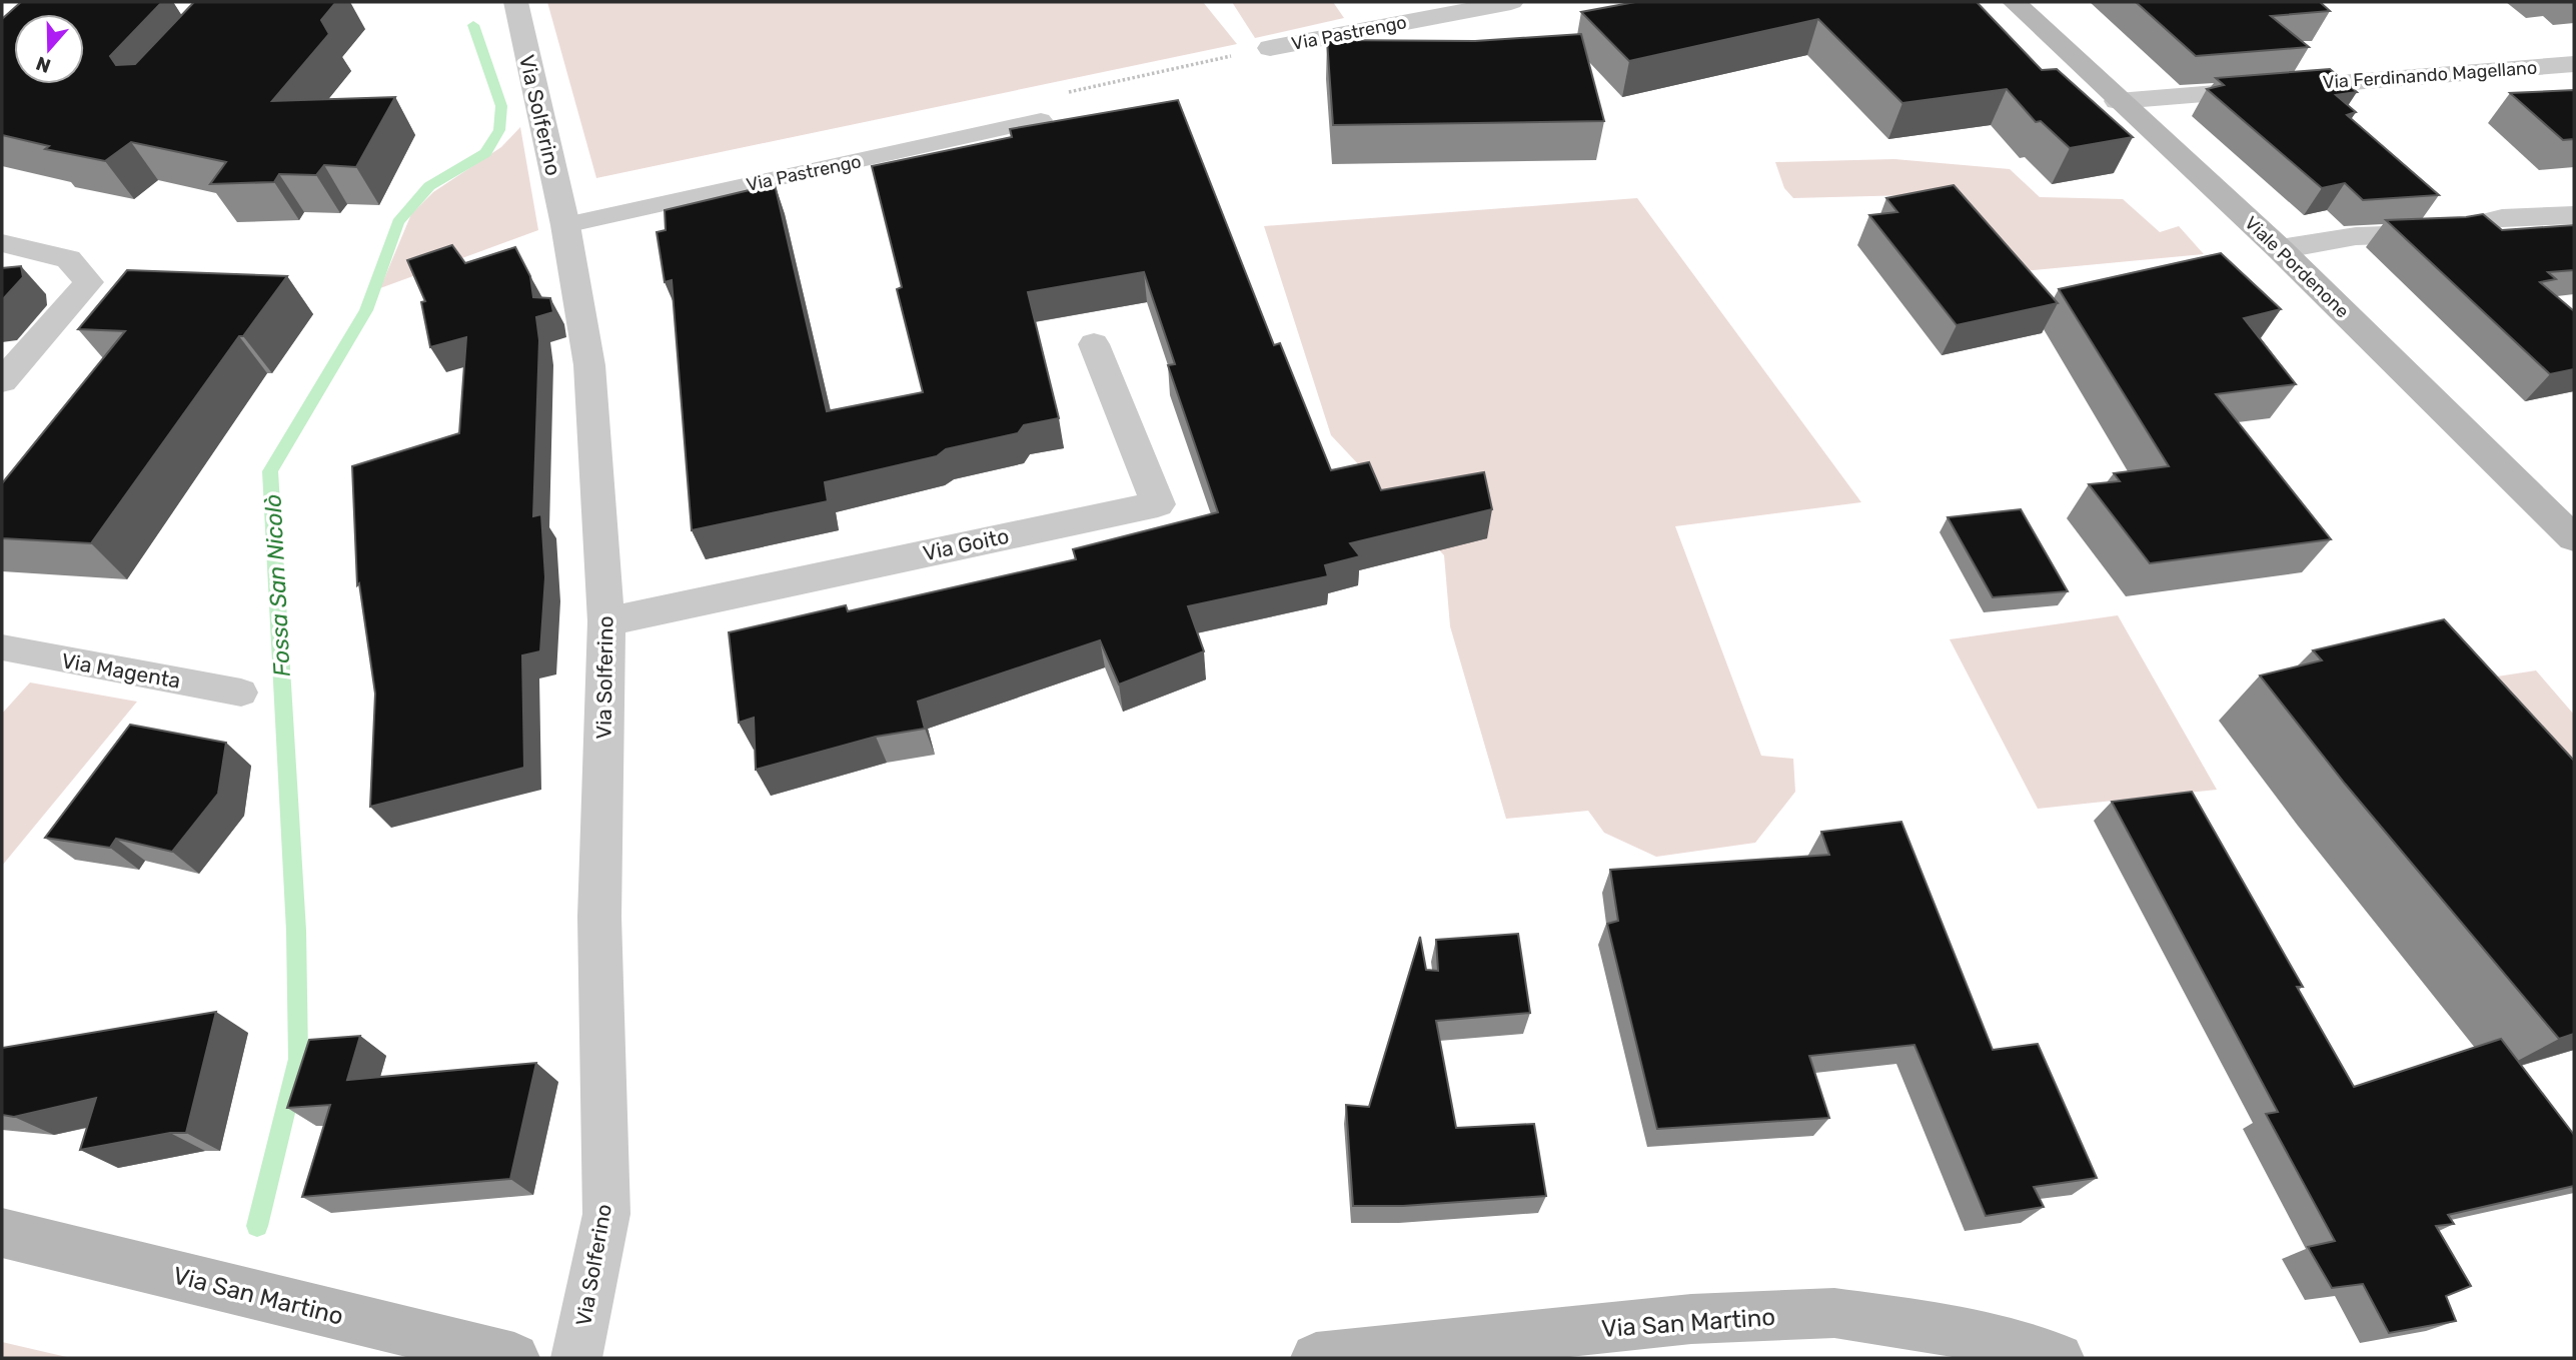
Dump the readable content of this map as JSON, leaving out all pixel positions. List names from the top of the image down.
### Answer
{
  "streets": {
    "main road": ["Viale Pordenone", "Via San Martino"],
    "street": [
      "Via Pastrengo",
      "Via Ferdinando Magellano",
      "Via Solferino",
      "Via Goito"
    ],
    "lane": ["Via Magenta"]
  },
  "crossings": [
    ["Via Pastrengo", "Via Solferino"],
    ["Via Ferdinando Magellano", "Viale Pordenone"],
    ["Via Solferino", "Via Goito"]
  ],
  "water": ["Fossa San Nicolò"],
  "north": "bottom"
}
